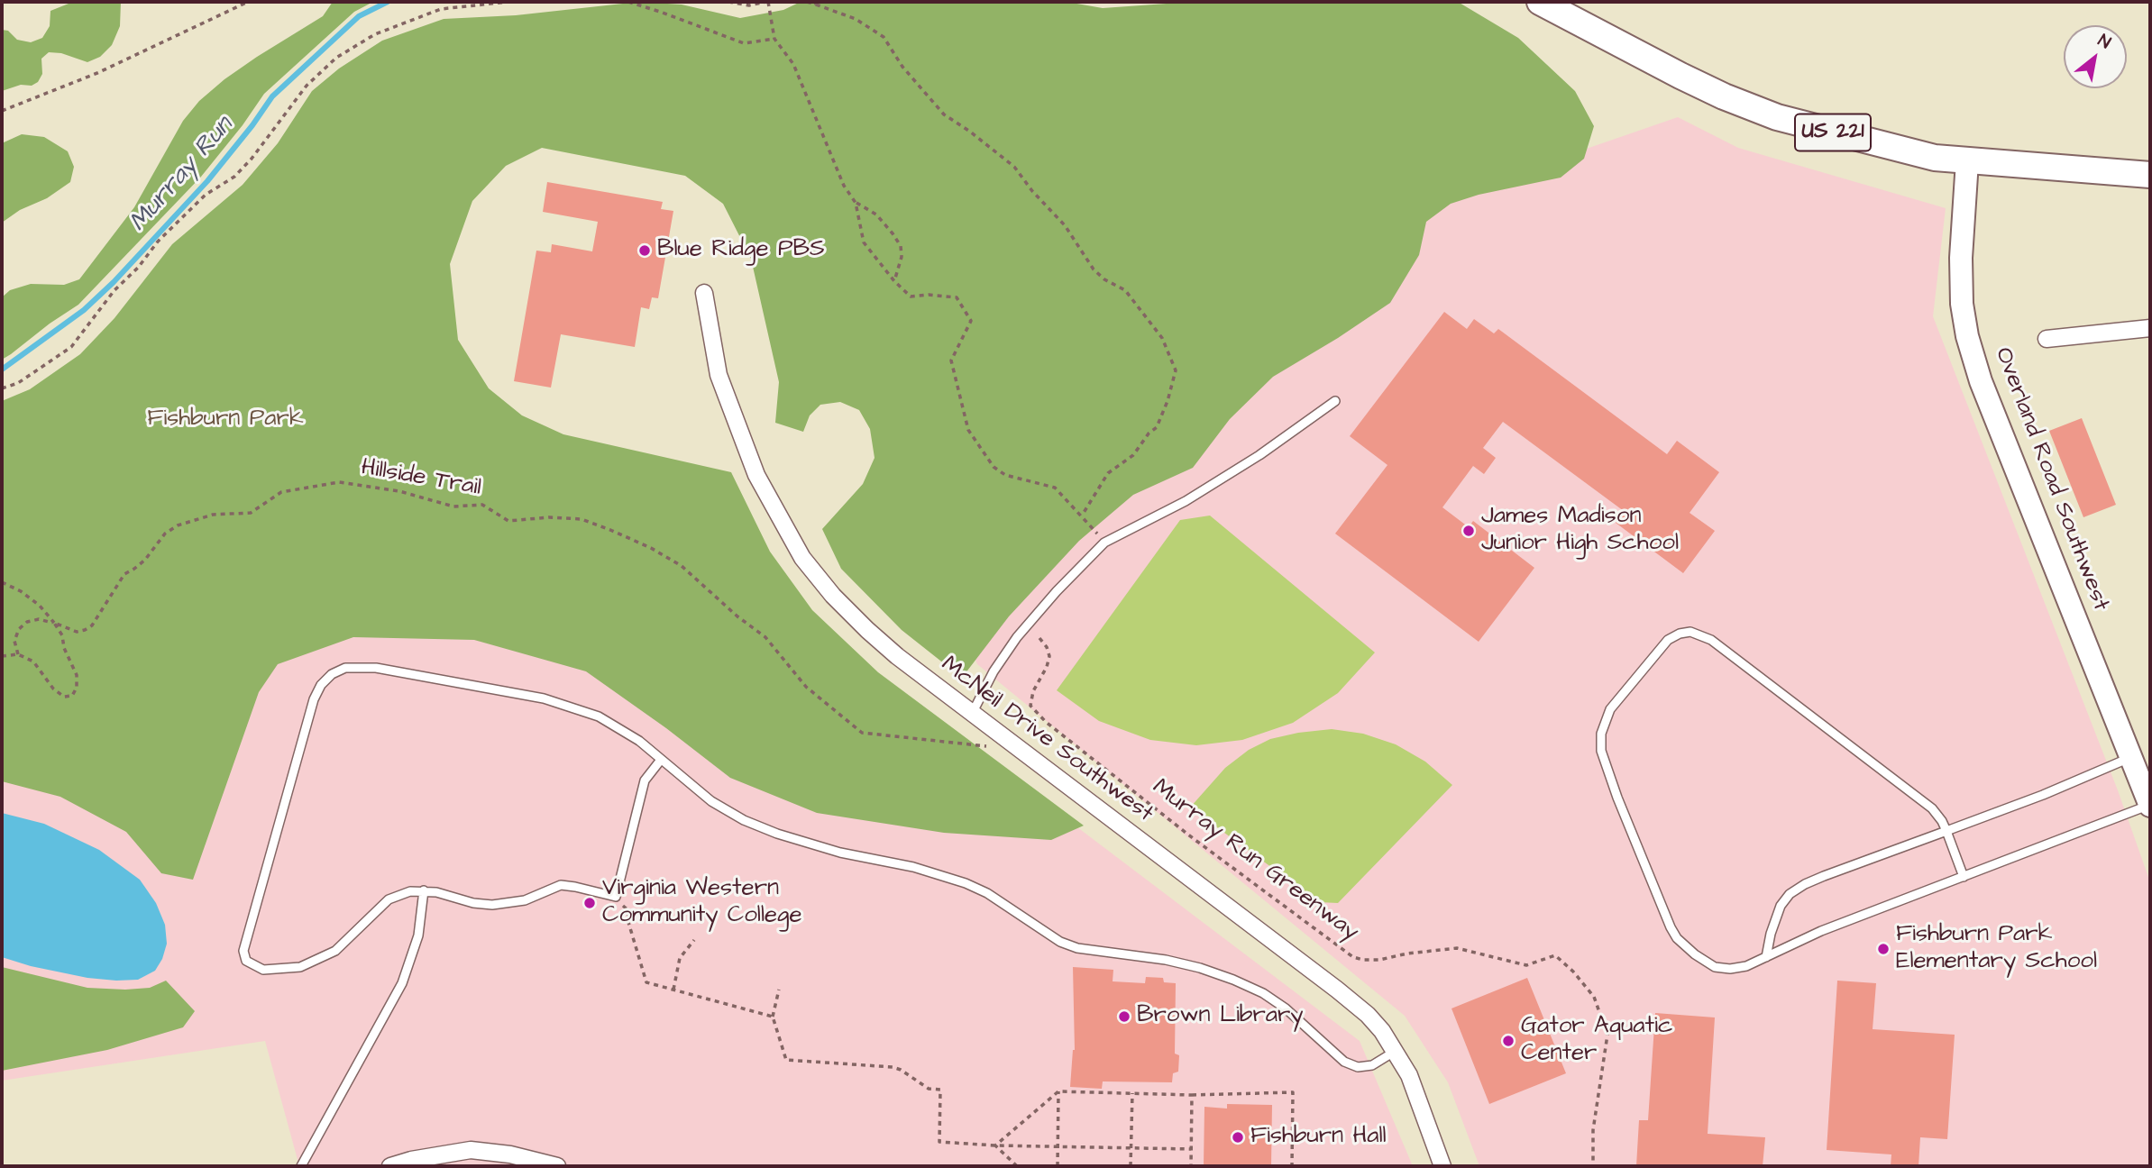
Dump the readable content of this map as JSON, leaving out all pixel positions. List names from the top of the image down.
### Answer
{
  "streets": {
    "main road": ["US 221", "Overland Road Southwest"],
    "street": ["McNeil Drive Southwest"],
    "path": ["Hillside Trail", "Murray Run Greenway"]
  },
  "crossings": [
    ["US 221", "Overland Road Southwest"],
    ["Hillside Trail", "McNeil Drive Southwest"]
  ],
  "water": ["Murray Run"],
  "parks": ["Fishburn Park"],
  "places": [
    "Blue Ridge PBS",
    "James Madison Junior High School",
    "Virginia Western Community College",
    "Fishburn Park Elementary School",
    "Brown Library",
    "Gator Aquatic Center",
    "Fishburn Hall"
  ],
  "north": "top right"
}
